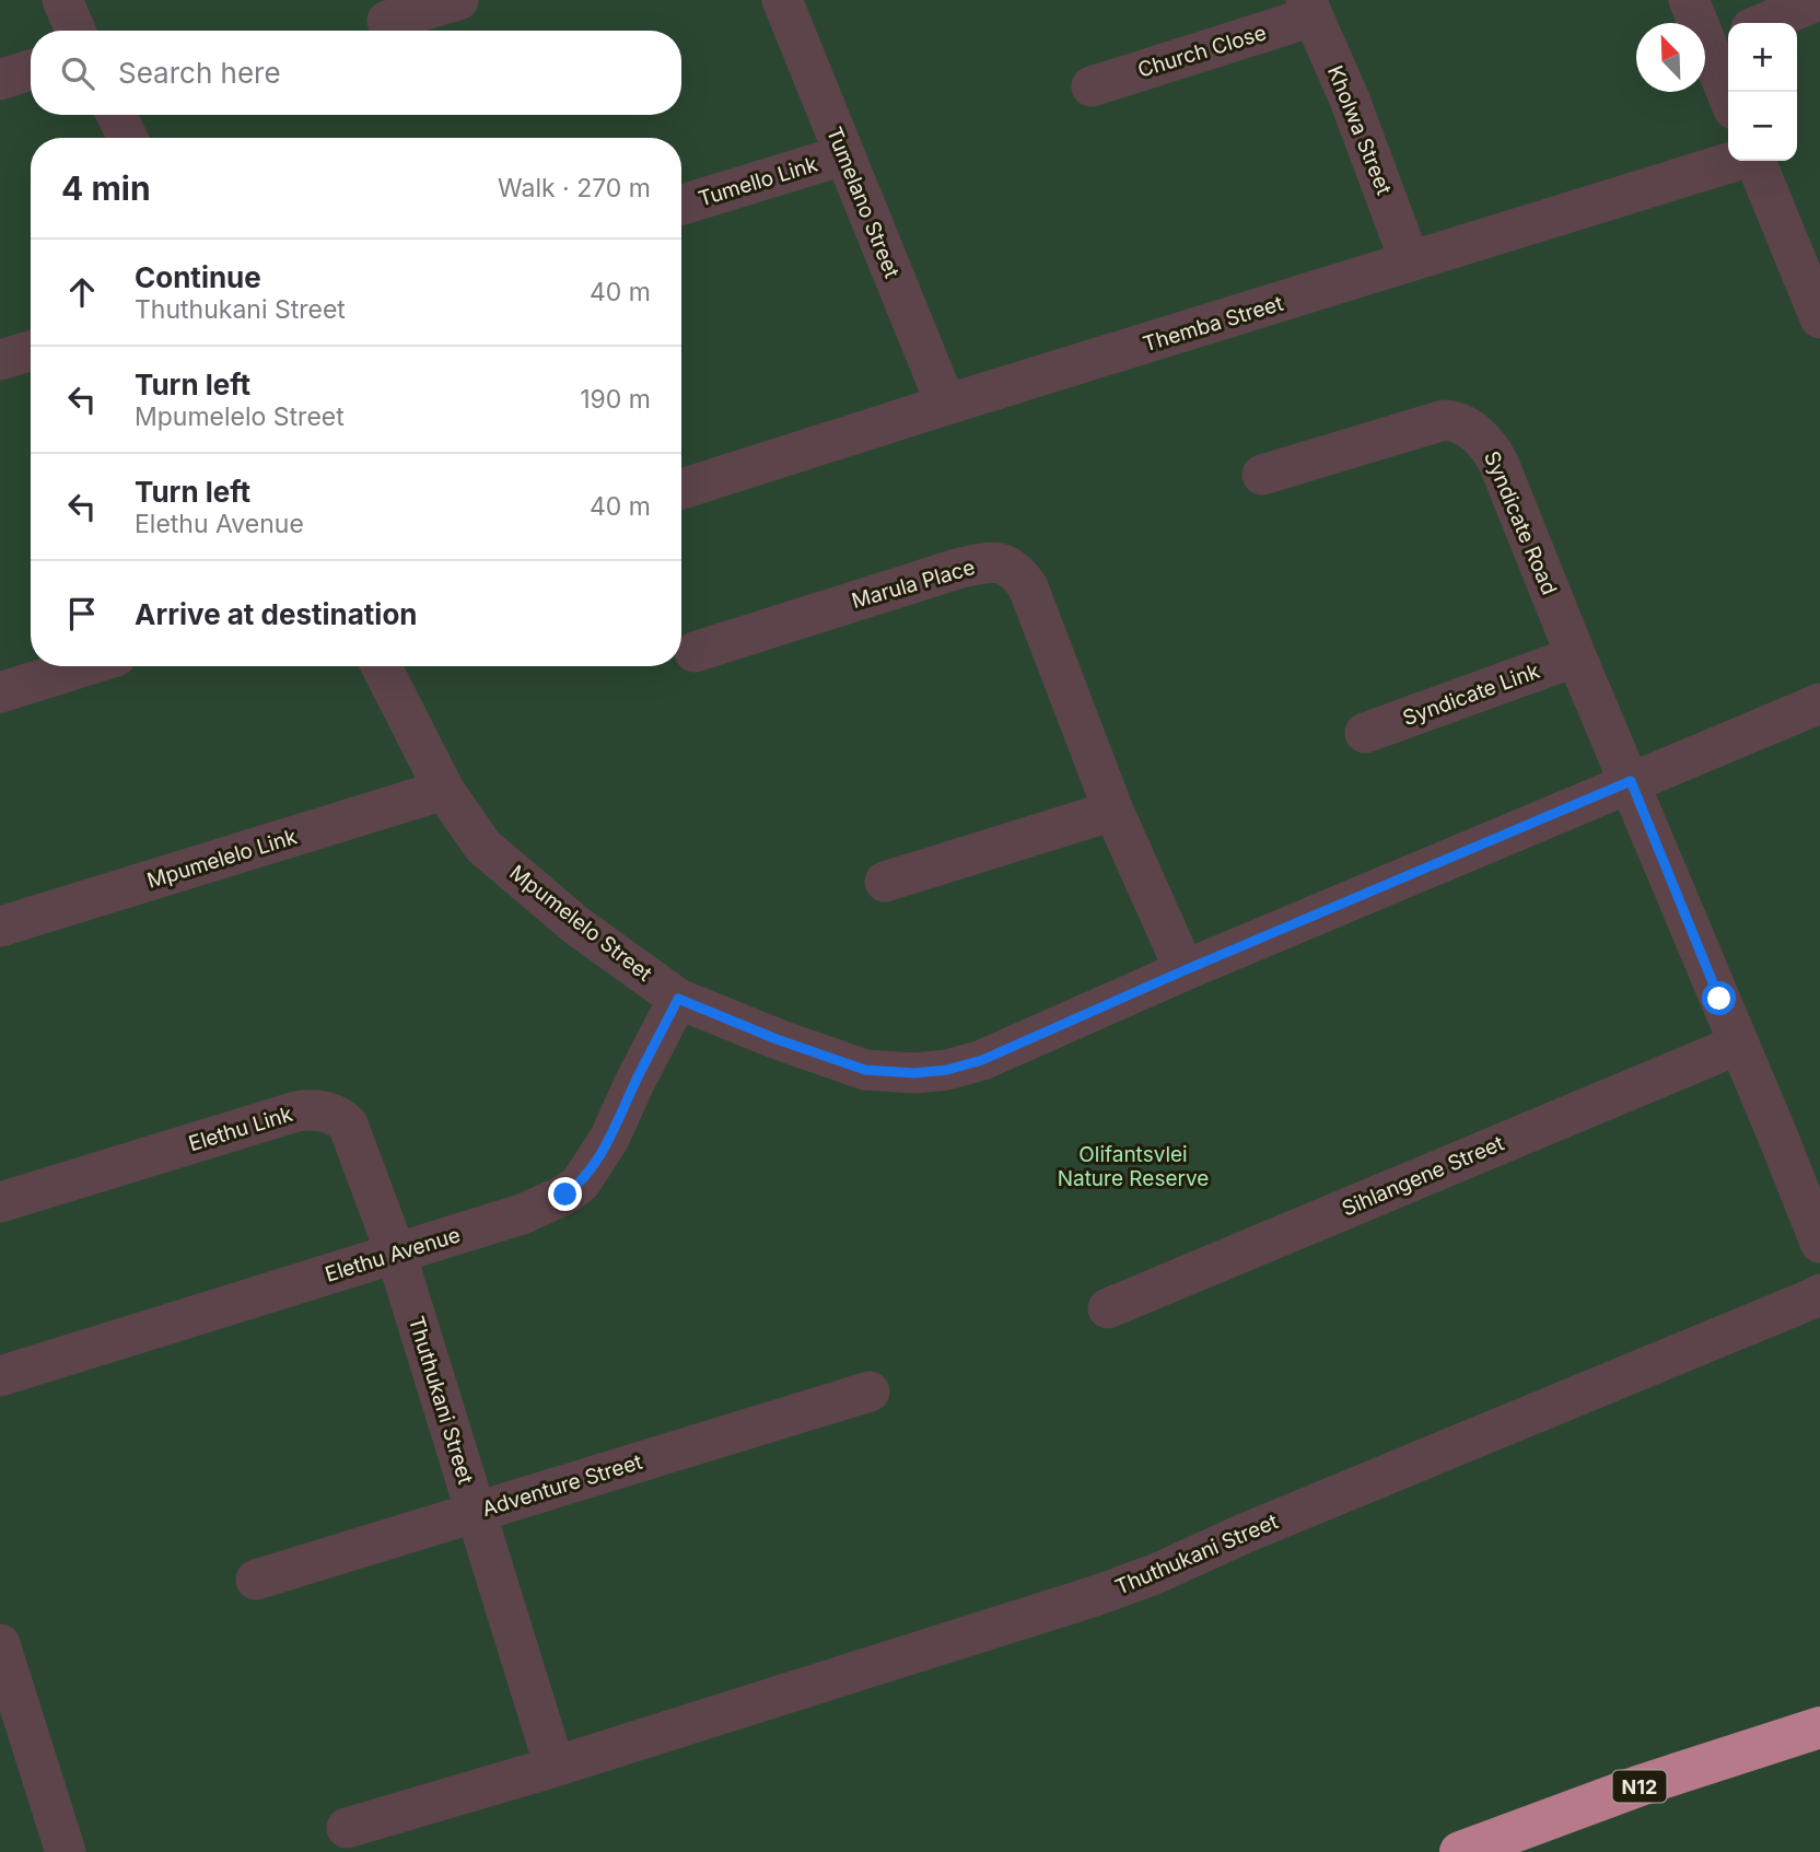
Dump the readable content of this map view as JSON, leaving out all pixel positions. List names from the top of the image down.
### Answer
{
  "streets": {
    "highway": ["N12"],
    "street": [
      "Church Close",
      "Kholwa Street",
      "Tumello Link",
      "Tumelano Street",
      "Themba Street",
      "Syndicate Road",
      "Marula Place",
      "Syndicate Link",
      "Mpumelelo Link",
      "Mpumelelo Street",
      "Elethu Link",
      "Sihlangene Street",
      "Elethu Avenue",
      "Thuthukani Street",
      "Adventure Street"
    ]
  },
  "crossings": [
    ["Church Close", "Kholwa Street"],
    ["Kholwa Street", "Themba Street"],
    ["Tumello Link", "Tumelano Street"],
    ["Tumelano Street", "Themba Street"],
    ["Syndicate Road", "Syndicate Link"],
    ["Syndicate Road", "Mpumelelo Street"],
    ["Marula Place", "Mpumelelo Street"],
    ["Mpumelelo Link", "Mpumelelo Street"],
    ["Mpumelelo Street", "Elethu Avenue"],
    ["Elethu Link", "Elethu Avenue"],
    ["Elethu Link", "Thuthukani Street"],
    ["Elethu Avenue", "Thuthukani Street"],
    ["Thuthukani Street", "Adventure Street"]
  ],
  "parks": ["Olifantsvlei Nature Reserve"],
  "north": "top left",
  "page": {
    "map_buttons": ["+", "−"],
    "search": "Search here",
    "heading": ["4 min", "Walk · 270 m"],
    "list": [
      ["Continue", "Thuthukani Street", "40 m"],
      ["Turn left", "Mpumelelo Street", "190 m"],
      ["Turn left", "Elethu Avenue", "40 m"],
      "Arrive at destination"
    ]
  }
}
